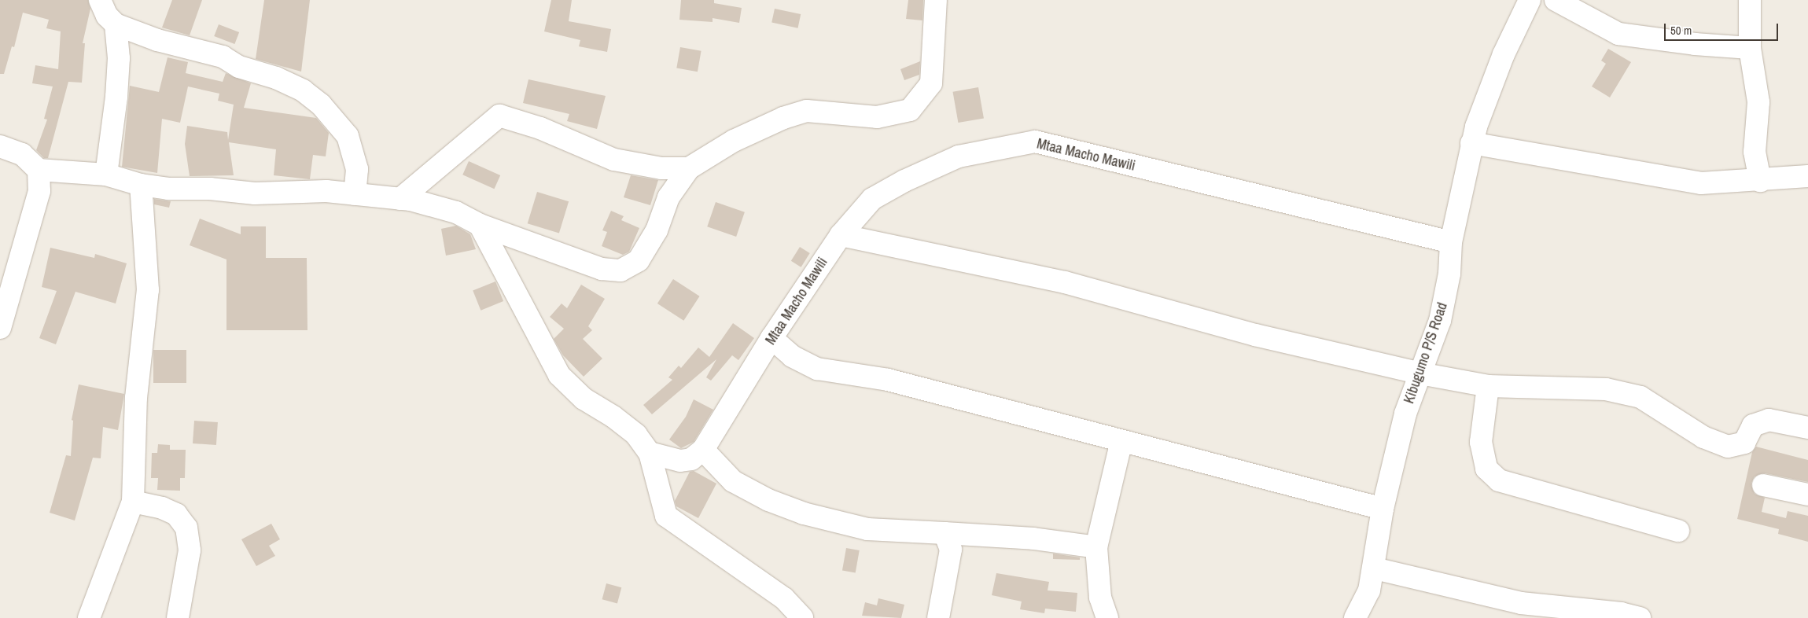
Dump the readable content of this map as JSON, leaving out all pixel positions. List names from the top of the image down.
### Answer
{
  "streets": {
    "street": ["Mtaa Macho Mawili", "Kibugumo P/S Road"]
  },
  "crossings": [
    ["Mtaa Macho Mawili", "Kibugumo P/S Road"]
  ],
  "scale_bar": "50 m"
}
